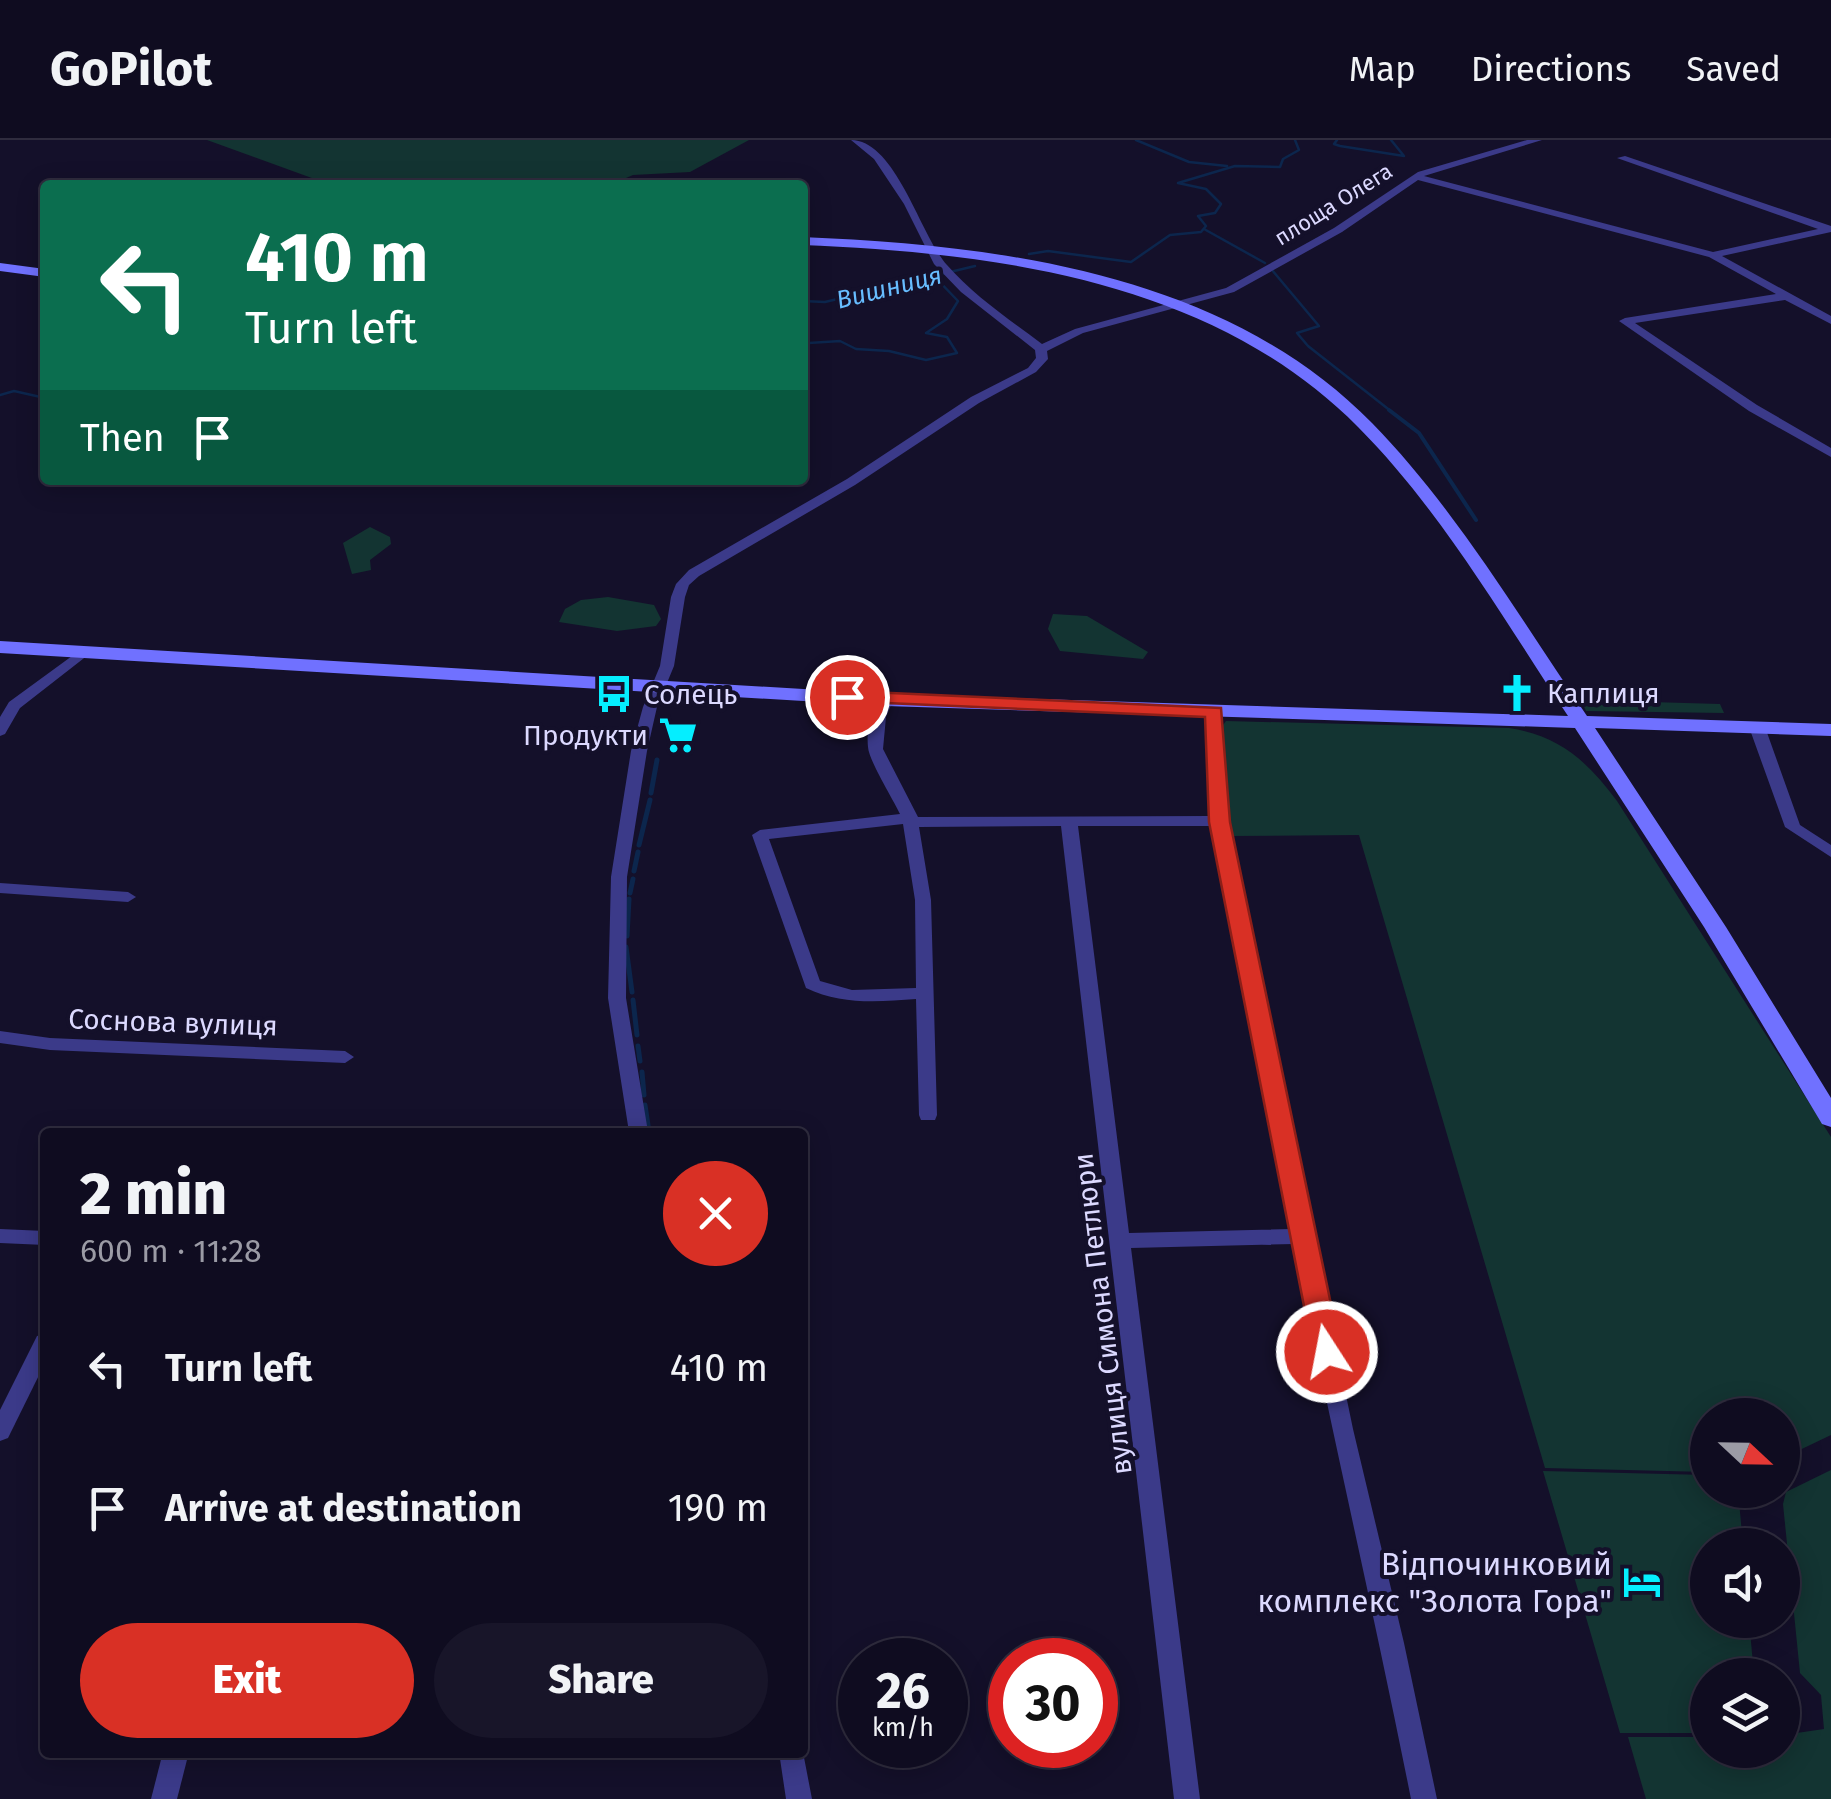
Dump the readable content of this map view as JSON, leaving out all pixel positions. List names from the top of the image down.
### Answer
{
  "streets": {
    "street": ["площа Олега", "Соснова вулиця", "вулиця Симона Петлюри"]
  },
  "water": ["Вишниця"],
  "places": {
    "church": ["Каплиця"],
    "bus stop": ["Солець"],
    "supermarket": ["Продукти"],
    "hotel": ["Відпочинковий комплекс \"Золота Гора\""]
  },
  "north": "right",
  "page": {
    "header": "GoPilot",
    "nav": ["Map", "Directions", "Saved"],
    "turn": ["410 m", "Turn left"],
    "then": "Then",
    "heading": ["2 min", "600 m · 11:28"],
    "list": [
      {
        "name": "Turn left",
        "value": "410 m"
      },
      {
        "name": "Arrive at destination",
        "value": "190 m"
      }
    ],
    "buttons": ["Exit", "Share"],
    "speed": "26 km/h",
    "limit": "30"
  }
}
